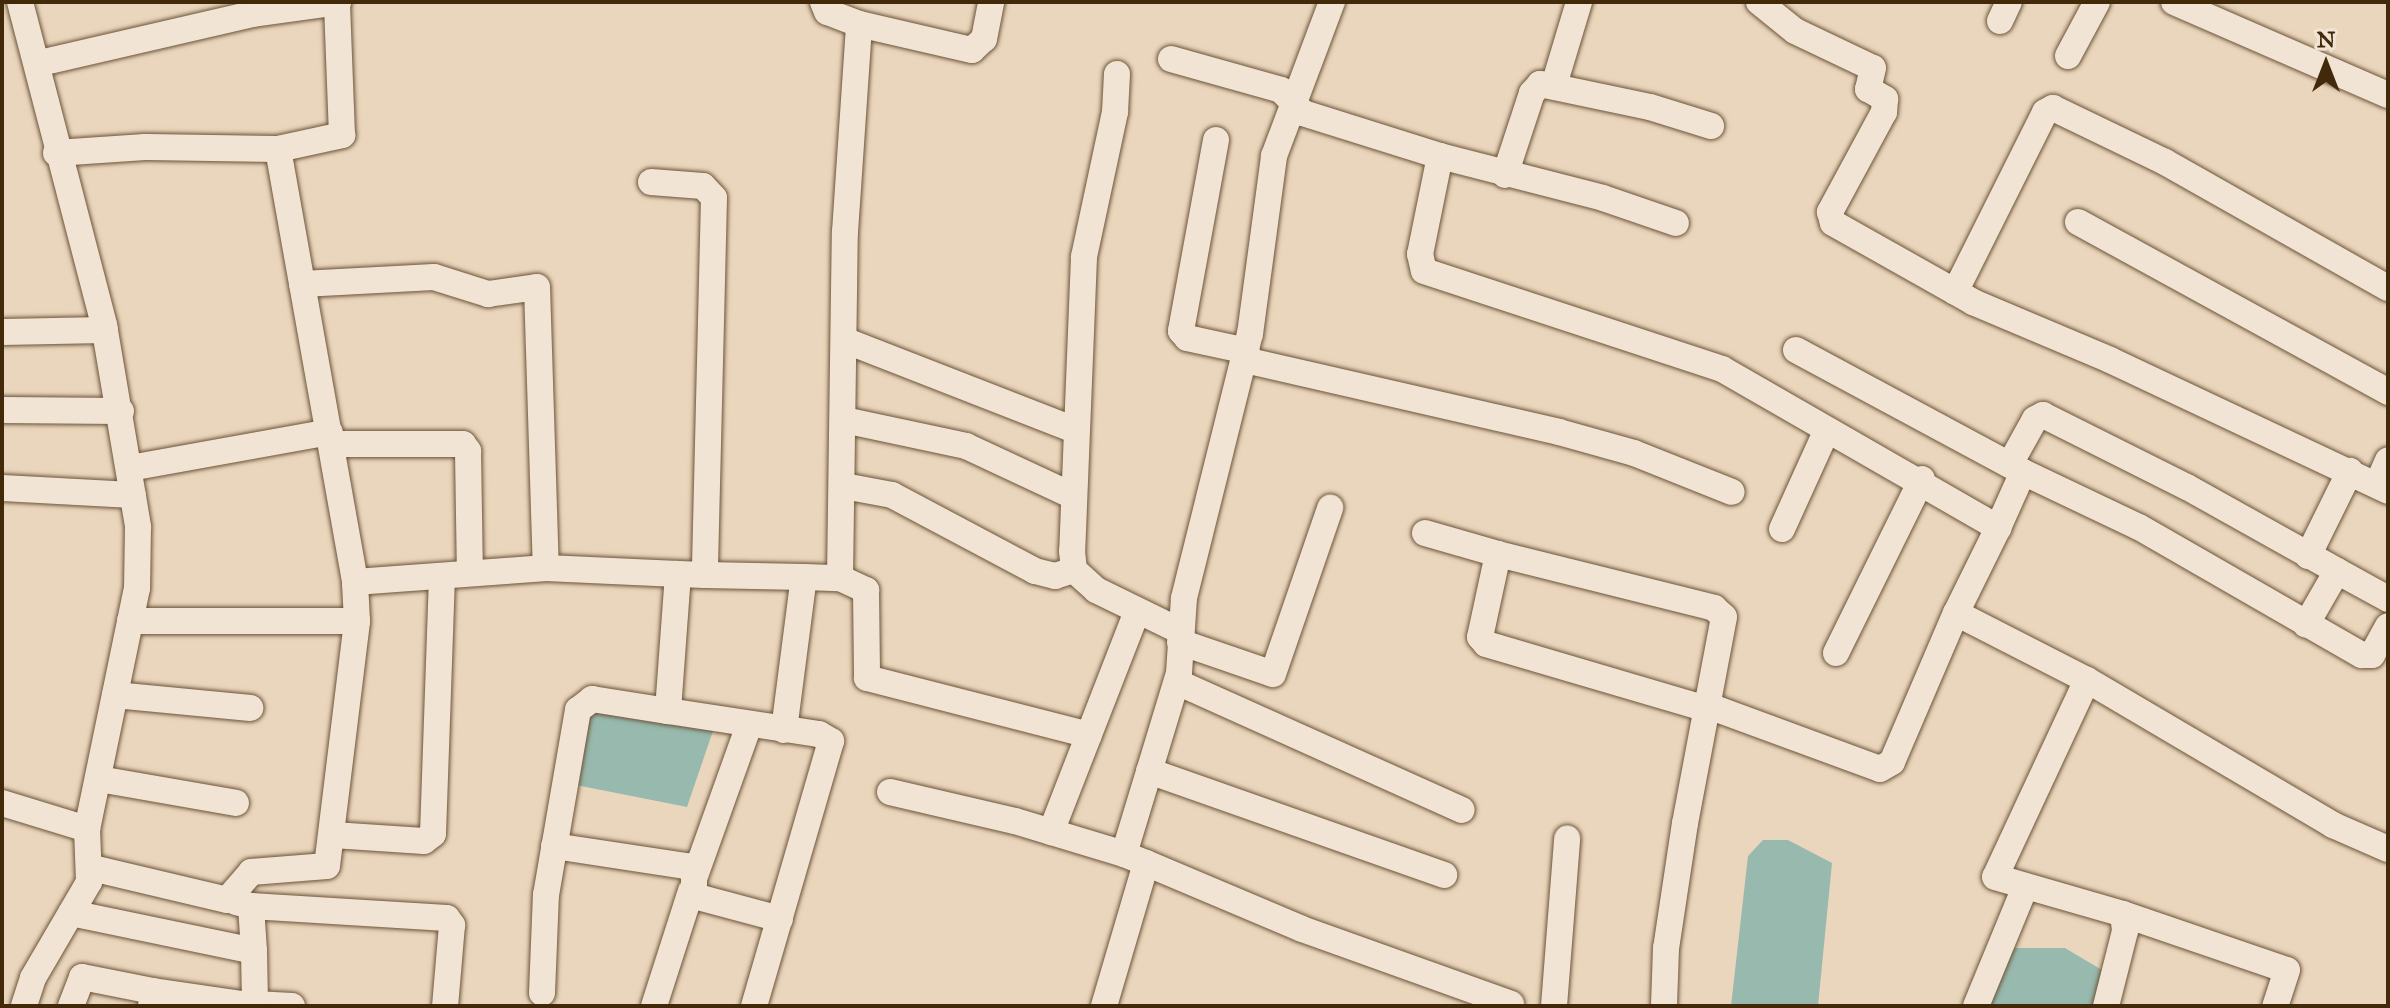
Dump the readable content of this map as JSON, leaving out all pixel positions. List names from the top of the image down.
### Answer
{
  "north": "top"
}
